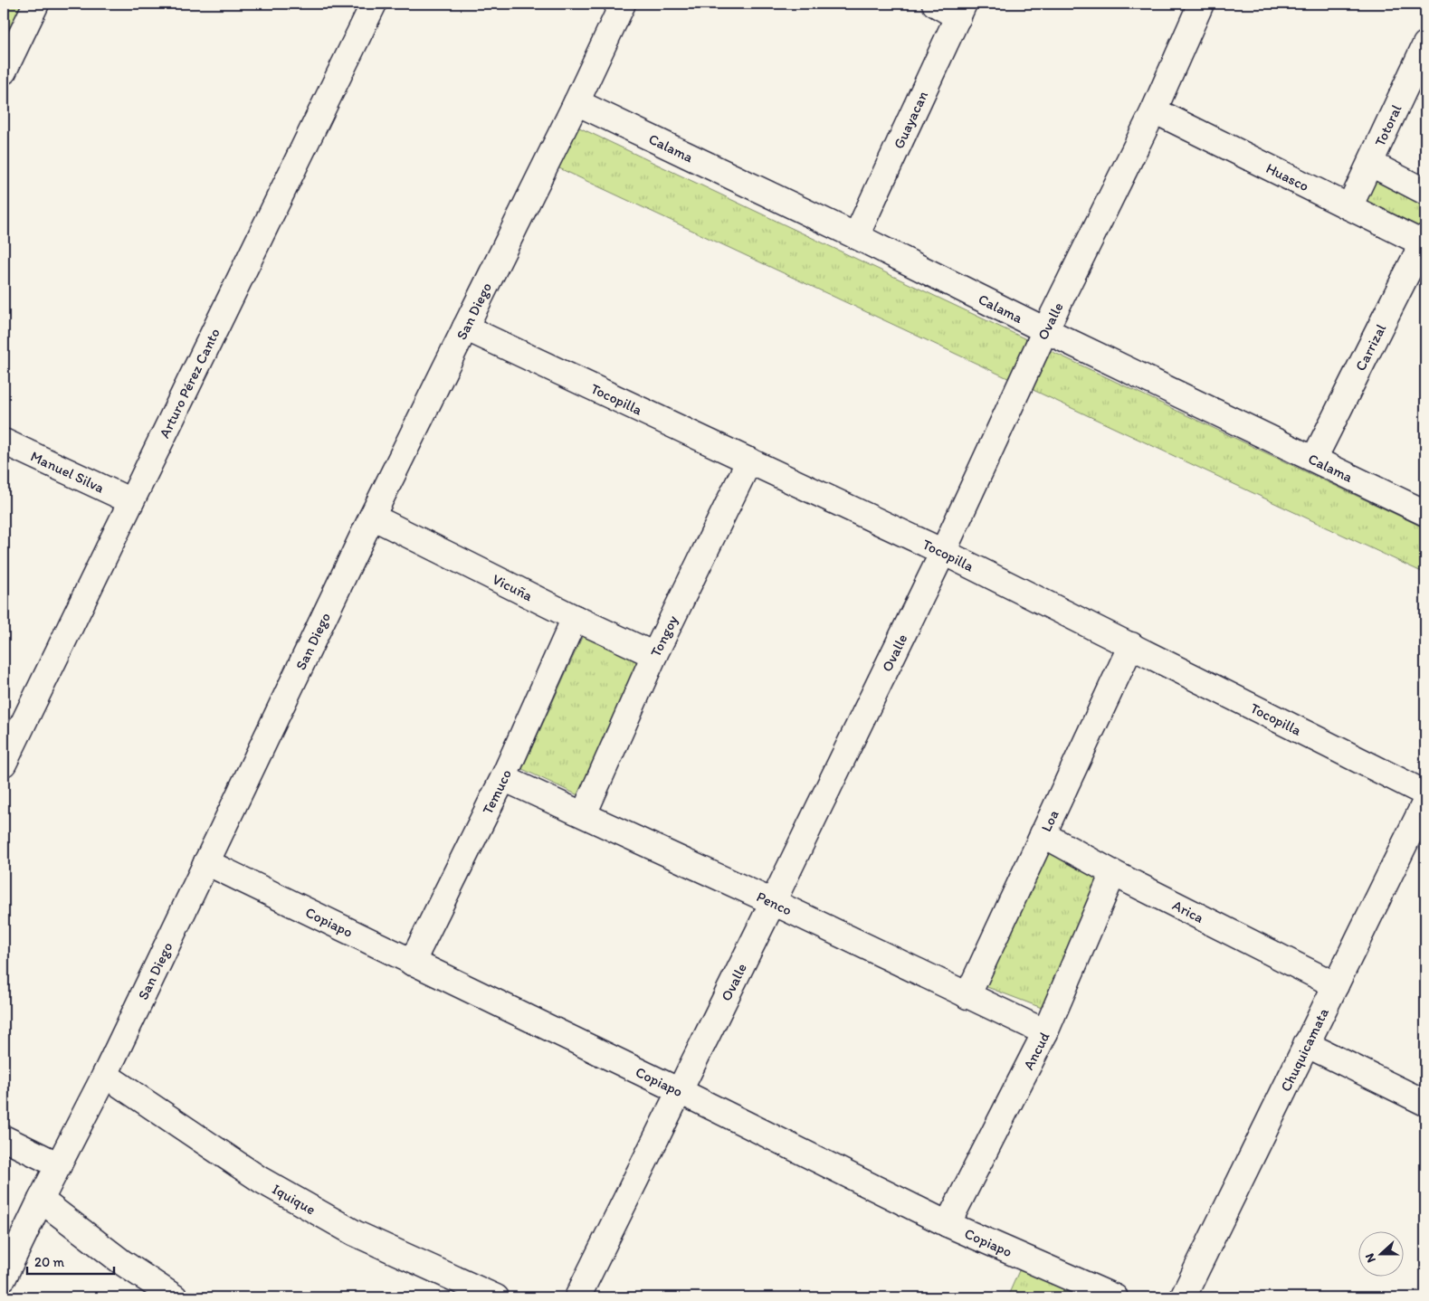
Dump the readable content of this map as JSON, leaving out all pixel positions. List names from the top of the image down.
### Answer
{
  "streets": {
    "street": [
      "Guayacan",
      "Totoral",
      "Calama",
      "Huasco",
      "San Diego",
      "Ovalle",
      "Carrizal",
      "Arturo Pérez Canto",
      "Tocopilla",
      "Manuel Silva",
      "Vicuña",
      "Tongoy",
      "Temuco",
      "Loa",
      "Penco",
      "Arica",
      "Copiapo",
      "Chuquicamata",
      "Ancud",
      "Iquique"
    ]
  },
  "crossings": [
    ["Guayacan", "Calama"],
    ["Totoral", "Huasco"],
    ["Calama", "San Diego"],
    ["Calama", "Ovalle"],
    ["Calama", "Carrizal"],
    ["Huasco", "Ovalle"],
    ["Huasco", "Carrizal"],
    ["San Diego", "Tocopilla"],
    ["San Diego", "Vicuña"],
    ["San Diego", "Copiapo"],
    ["San Diego", "Iquique"],
    ["Ovalle", "Tocopilla"],
    ["Ovalle", "Penco"],
    ["Ovalle", "Copiapo"],
    ["Arturo Pérez Canto", "Manuel Silva"],
    ["Tocopilla", "Tongoy"],
    ["Tocopilla", "Loa"],
    ["Vicuña", "Tongoy"],
    ["Vicuña", "Temuco"],
    ["Tongoy", "Penco"],
    ["Temuco", "Penco"],
    ["Temuco", "Copiapo"],
    ["Loa", "Penco"],
    ["Loa", "Arica"],
    ["Penco", "Ancud"],
    ["Arica", "Chuquicamata"],
    ["Arica", "Ancud"],
    ["Copiapo", "Ancud"]
  ],
  "scale_bar": "20 m",
  "north": "left"
}
